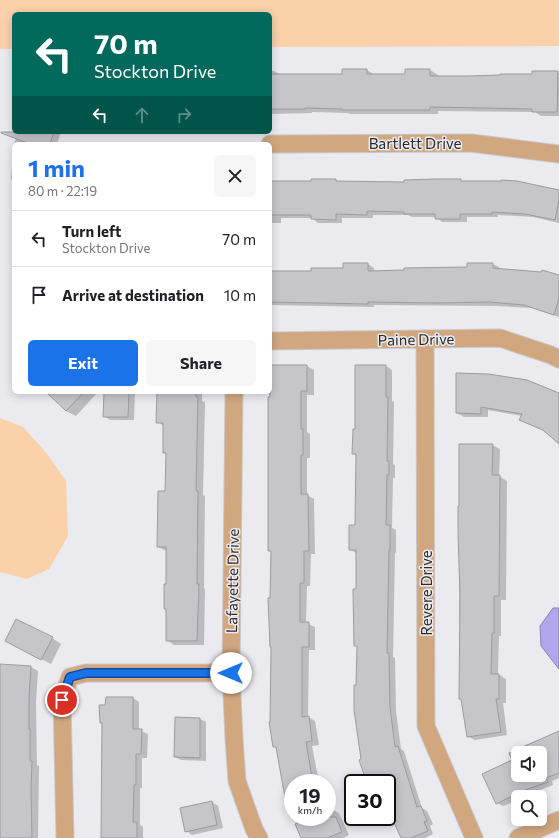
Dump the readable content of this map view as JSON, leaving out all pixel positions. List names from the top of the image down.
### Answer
{
  "streets": {
    "street": [
      "Bartlett Drive",
      "Paine Drive",
      "Lafayette Drive",
      "Revere Drive"
    ]
  },
  "crossings": [
    ["Paine Drive", "Revere Drive"]
  ],
  "page": {
    "turn": ["70 m", "Stockton Drive"],
    "heading": ["1 min", "80 m · 22:19"],
    "list": [
      {
        "name": "Turn left",
        "note": "Stockton Drive",
        "value": "70 m"
      },
      {
        "name": "Arrive at destination",
        "value": "10 m"
      }
    ],
    "buttons": ["Exit", "Share"],
    "speed": "19 km/h",
    "limit": "30"
  }
}
